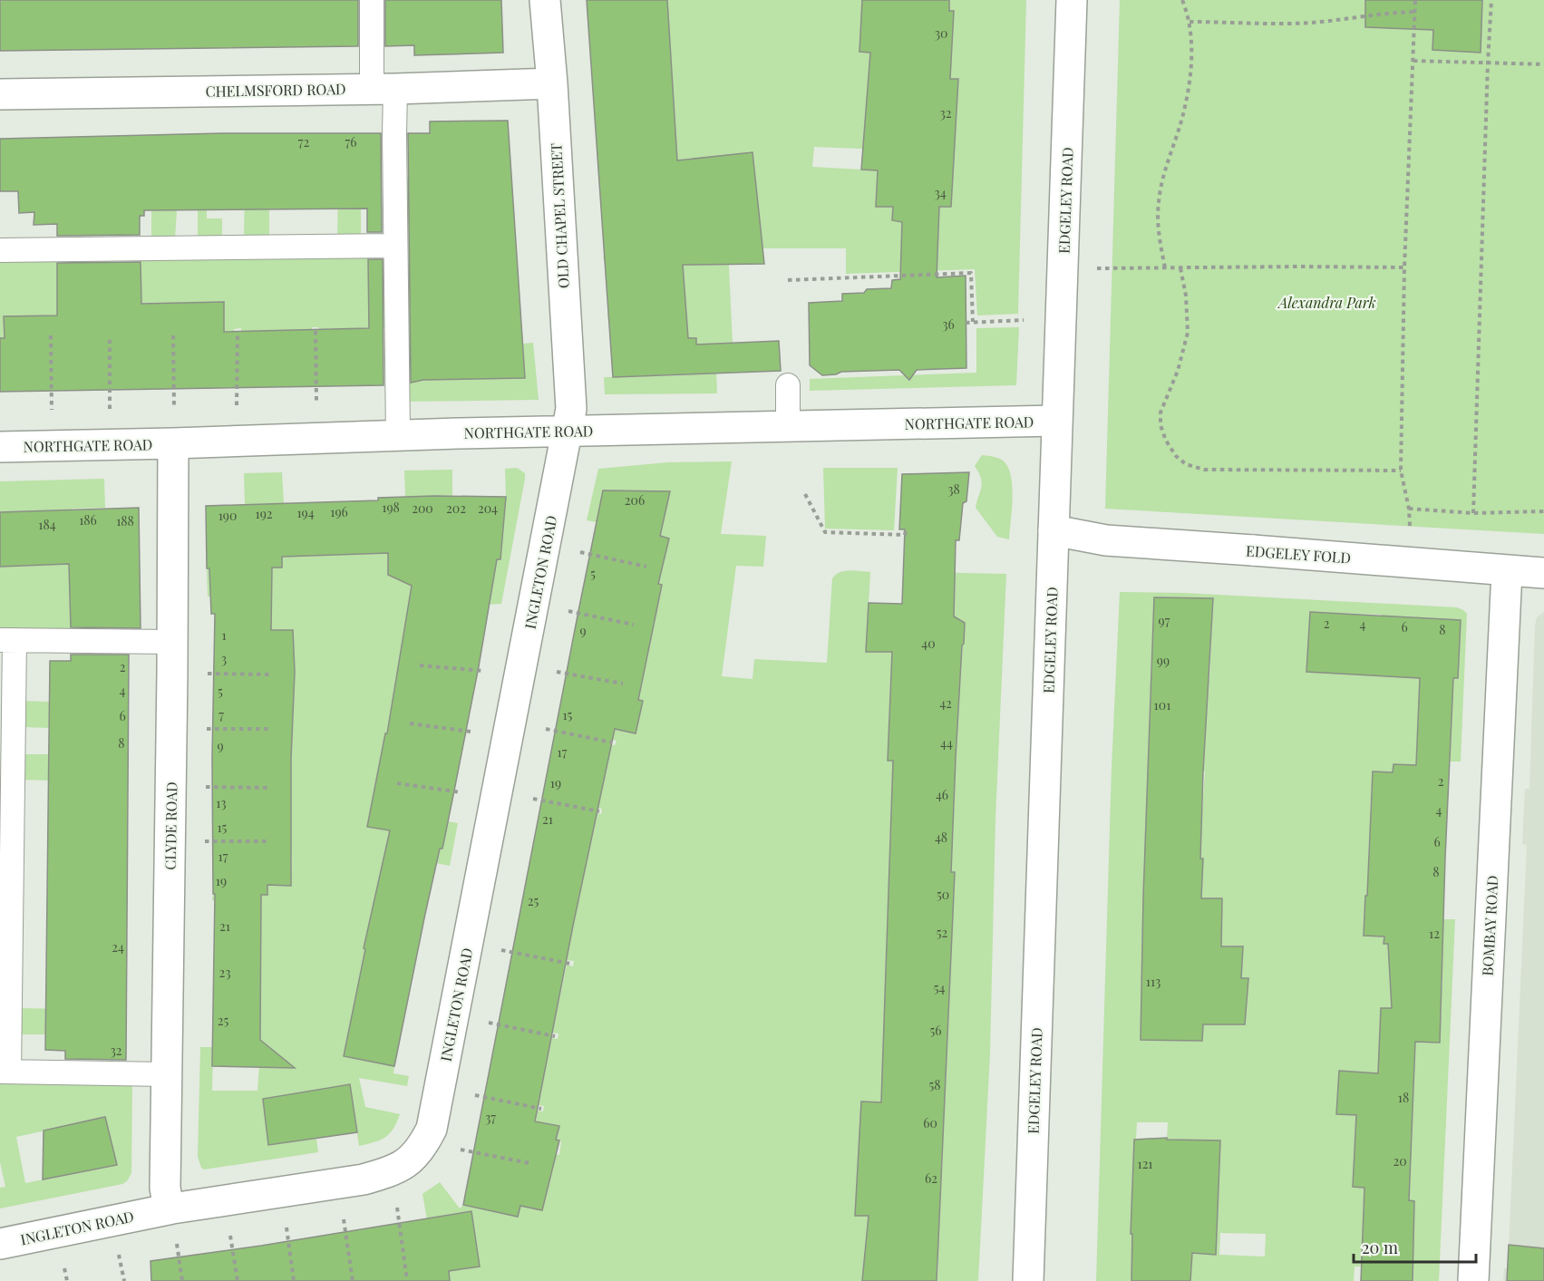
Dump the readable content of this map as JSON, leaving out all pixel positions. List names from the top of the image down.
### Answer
{
  "streets": {
    "street": [
      "CHELMSFORD ROAD",
      "EDGELEY ROAD",
      "OLD CHAPEL STREET",
      "NORTHGATE ROAD",
      "EDGELEY FOLD",
      "INGLETON ROAD",
      "CLYDE ROAD",
      "BOMBAY ROAD"
    ]
  },
  "crossings": [
    ["CHELMSFORD ROAD", "OLD CHAPEL STREET"],
    ["EDGELEY ROAD", "NORTHGATE ROAD"],
    ["EDGELEY ROAD", "EDGELEY FOLD"],
    ["OLD CHAPEL STREET", "NORTHGATE ROAD"],
    ["OLD CHAPEL STREET", "INGLETON ROAD"],
    ["NORTHGATE ROAD", "INGLETON ROAD"],
    ["NORTHGATE ROAD", "CLYDE ROAD"],
    ["EDGELEY FOLD", "BOMBAY ROAD"],
    ["INGLETON ROAD", "CLYDE ROAD"]
  ],
  "parks": ["Alexandra Park"],
  "house_numbers": [
    "30",
    "32",
    "72",
    "76",
    "34",
    "36",
    "38",
    "206",
    "198",
    "200",
    "202",
    "204",
    "196",
    "194",
    "192",
    "190",
    "186",
    "188",
    "184",
    "5",
    "97",
    "2",
    "4",
    "6",
    "8",
    "9",
    "1",
    "40",
    "3",
    "99",
    "2",
    "4",
    "5",
    "42",
    "101",
    "7",
    "15",
    "6",
    "8",
    "44",
    "9",
    "17",
    "2",
    "19",
    "46",
    "13",
    "4",
    "21",
    "15",
    "48",
    "6",
    "17",
    "8",
    "19",
    "50",
    "25",
    "21",
    "52",
    "12",
    "24",
    "23",
    "113",
    "54",
    "25",
    "56",
    "32",
    "58",
    "18",
    "37",
    "60",
    "20",
    "121",
    "62"
  ],
  "scale_bar": "20 m"
}
